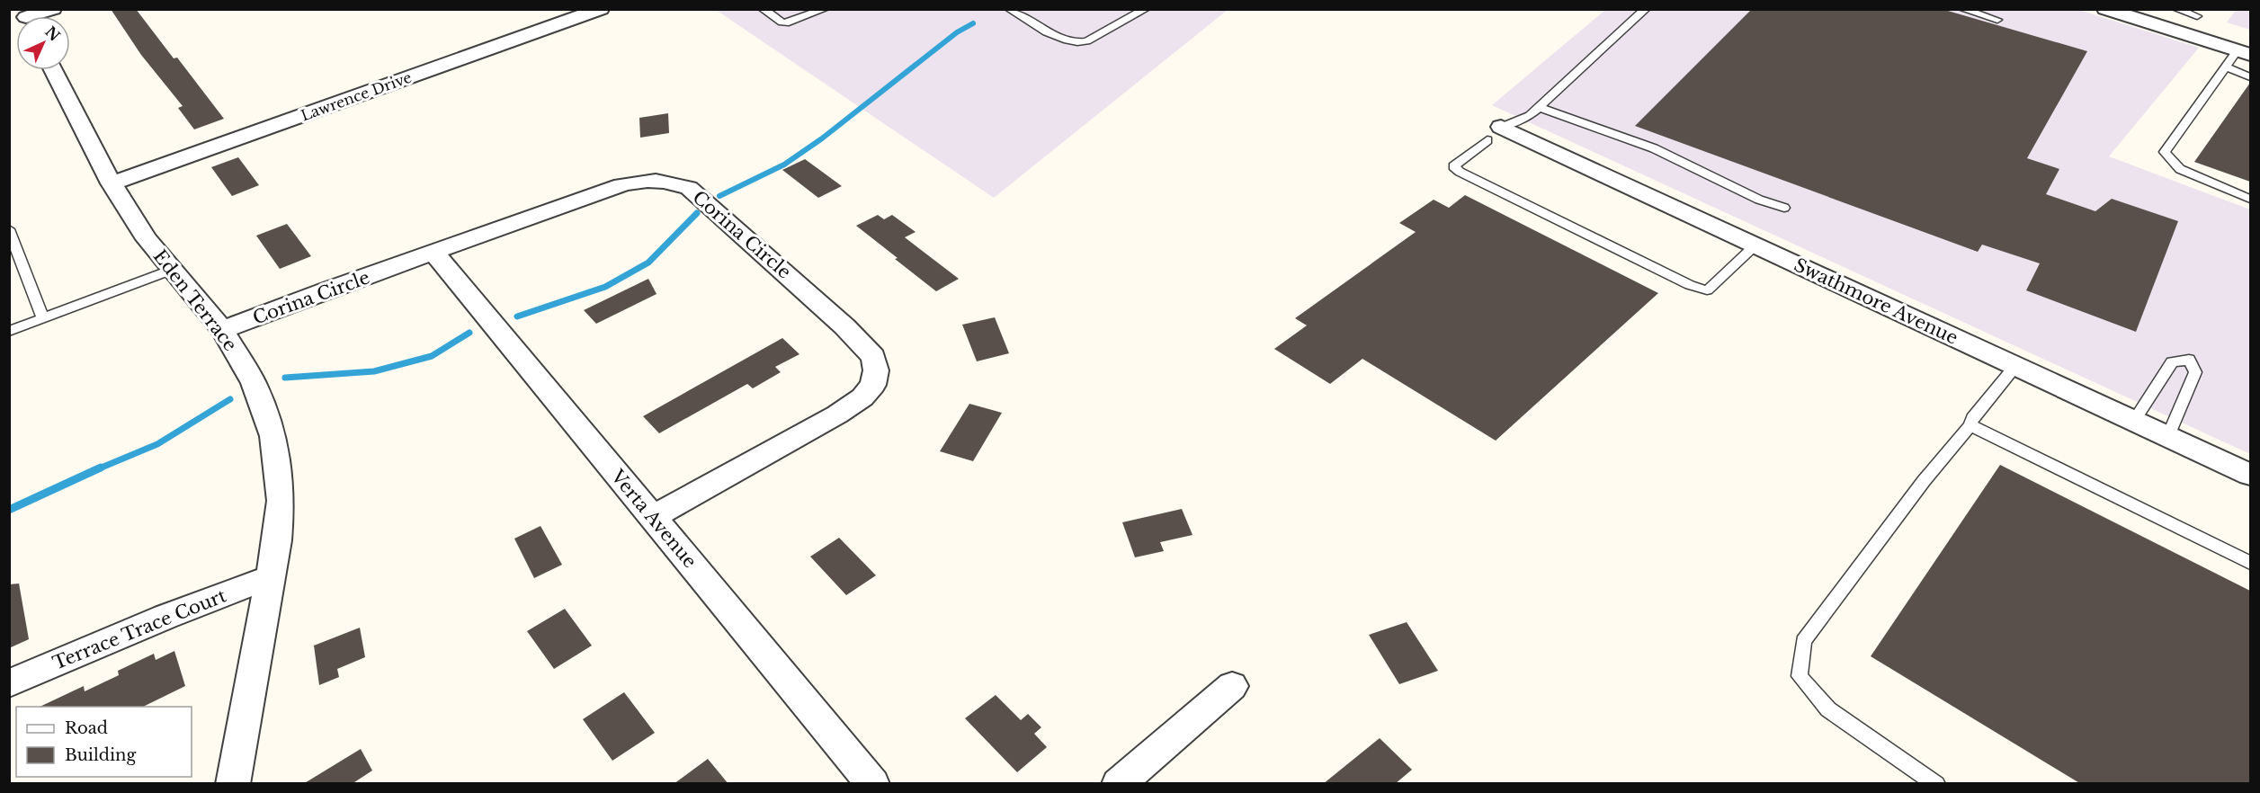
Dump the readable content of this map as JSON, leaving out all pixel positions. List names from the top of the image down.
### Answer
{
  "streets": {
    "street": [
      "Lawrence Drive",
      "Corina Circle",
      "Eden Terrace",
      "Swathmore Avenue",
      "Verta Avenue",
      "Terrace Trace Court"
    ]
  },
  "crossings": [
    ["Lawrence Drive", "Eden Terrace"],
    ["Corina Circle", "Eden Terrace"],
    ["Corina Circle", "Verta Avenue"],
    ["Eden Terrace", "Terrace Trace Court"]
  ],
  "legend": ["Road", "Building"],
  "north": "top right"
}
